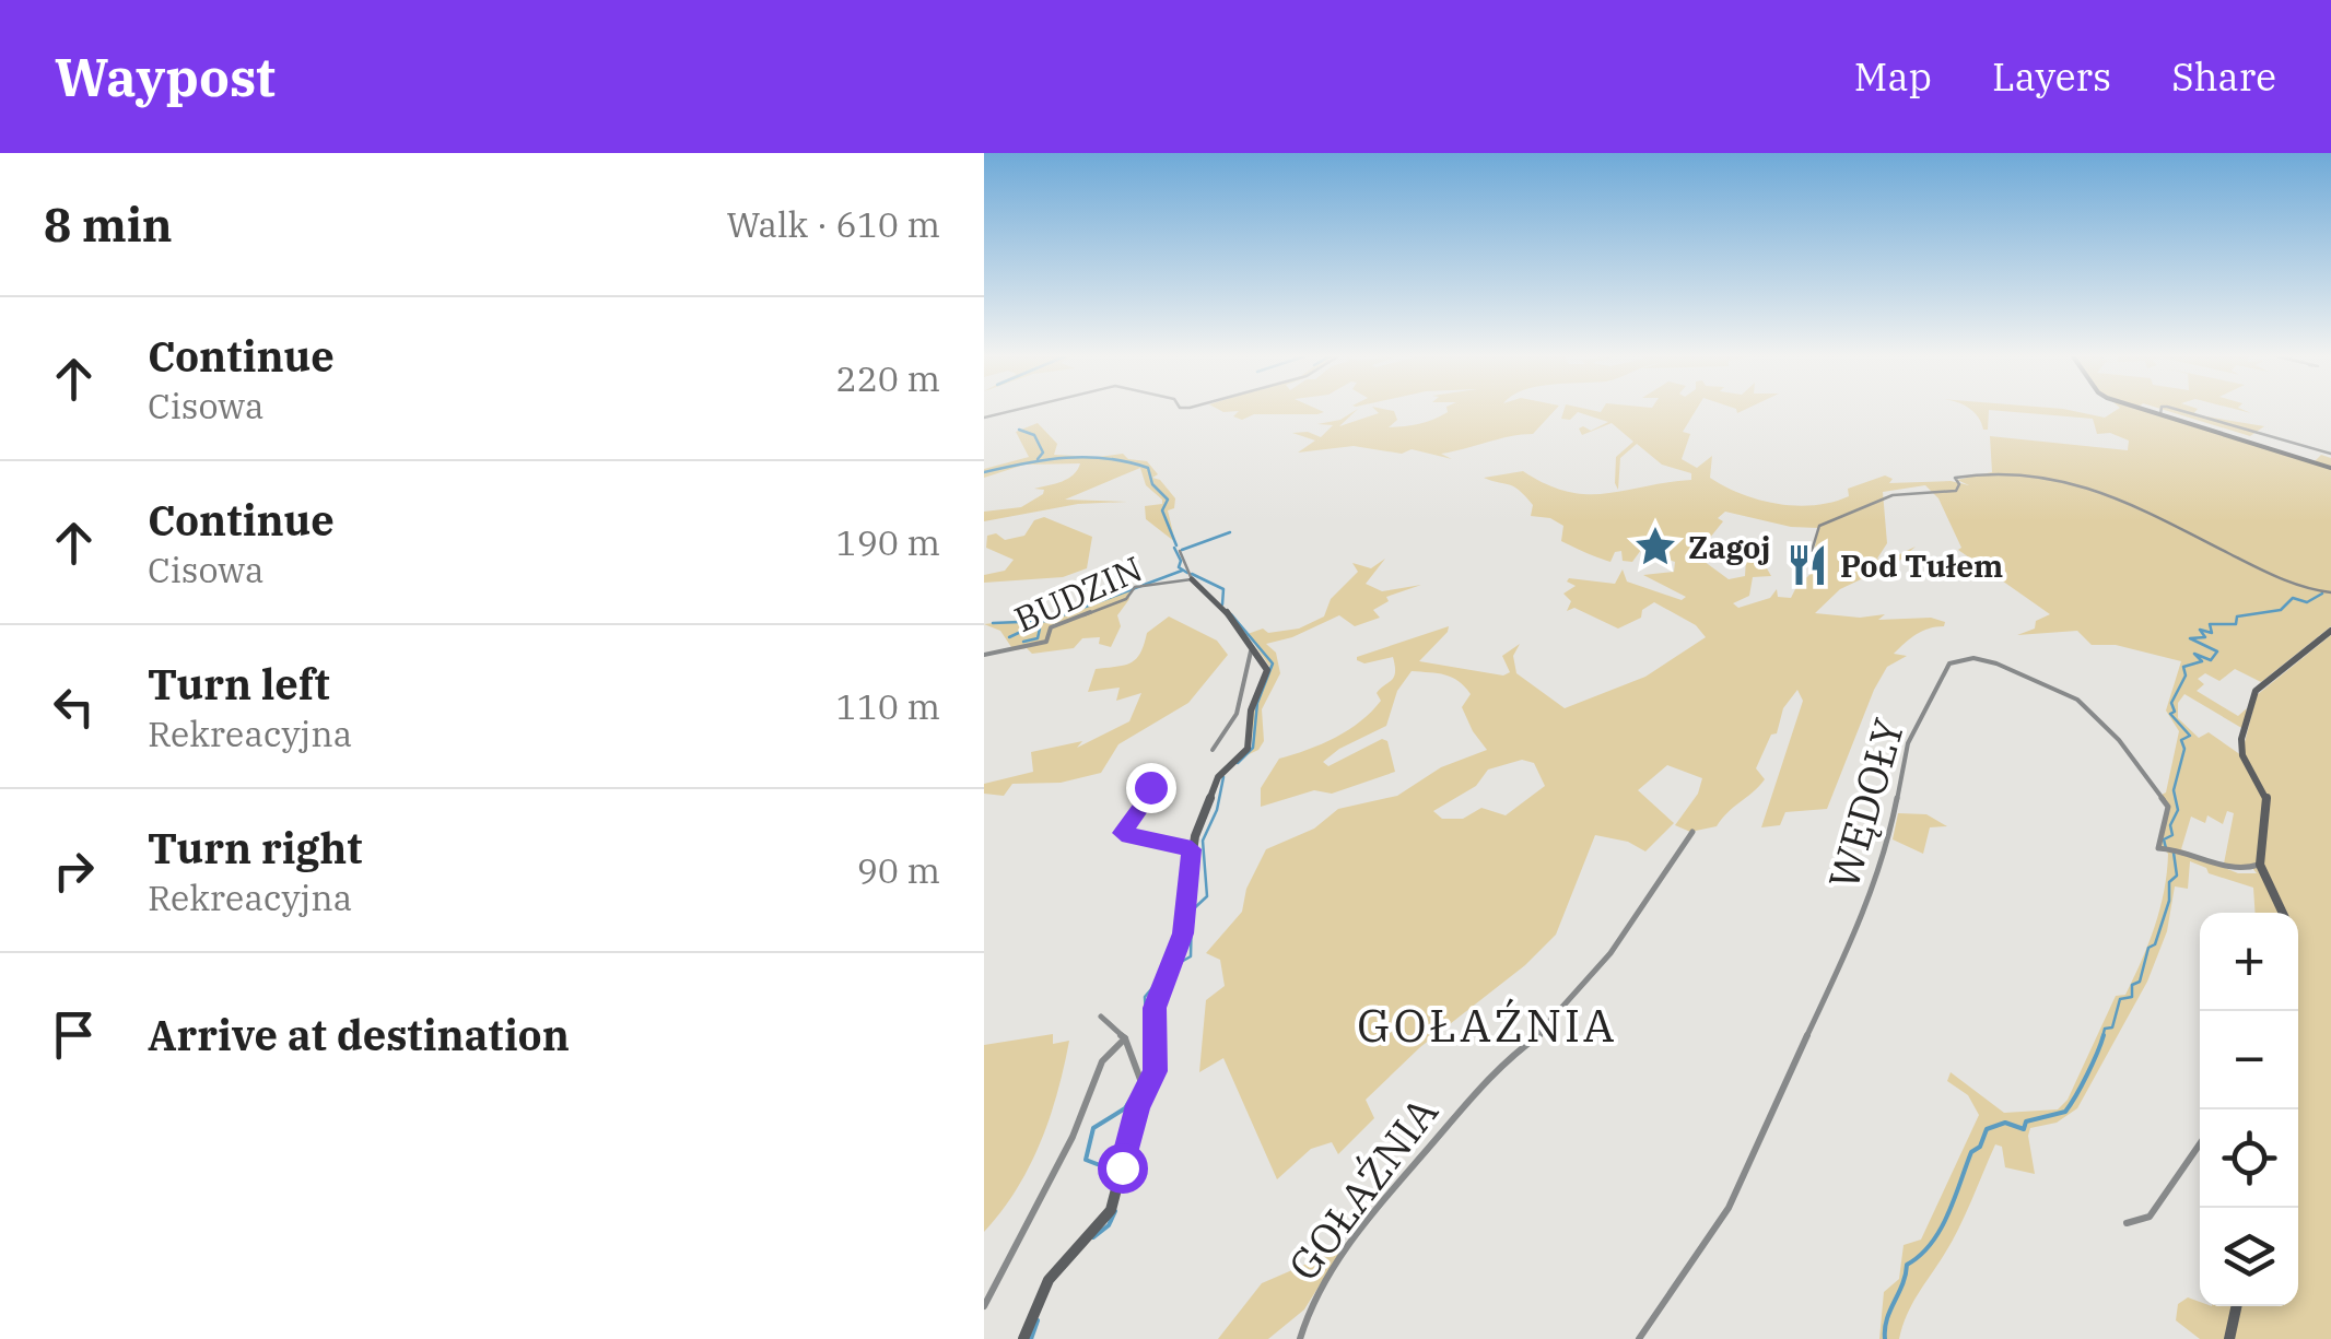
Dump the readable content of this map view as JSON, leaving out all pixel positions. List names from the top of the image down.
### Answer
{
  "streets": {
    "street": ["BUDZIN", "WĘDOŁY", "GOŁAŹNIA"]
  },
  "districts": ["GOŁAŹNIA"],
  "places": {
    "place": ["Zagoj"],
    "restaurant": ["Pod Tułem"]
  },
  "page": {
    "header": "Waypost",
    "nav": ["Map", "Layers", "Share"],
    "heading": ["8 min", "Walk · 610 m"],
    "list": [
      ["Continue", "Cisowa", "220 m"],
      ["Continue", "Cisowa", "190 m"],
      ["Turn left", "Rekreacyjna", "110 m"],
      ["Turn right", "Rekreacyjna", "90 m"],
      "Arrive at destination"
    ],
    "map_buttons": ["+", "−"]
  }
}
